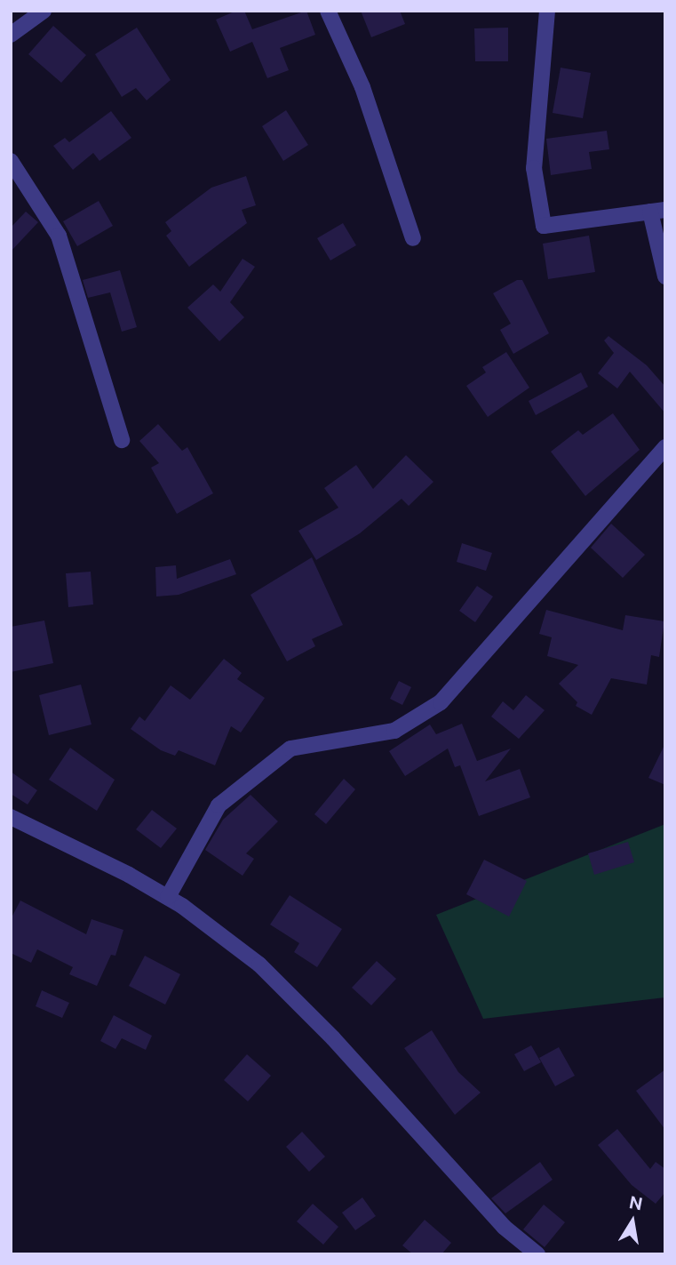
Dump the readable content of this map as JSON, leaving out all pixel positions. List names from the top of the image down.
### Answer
{
  "north": "top"
}
